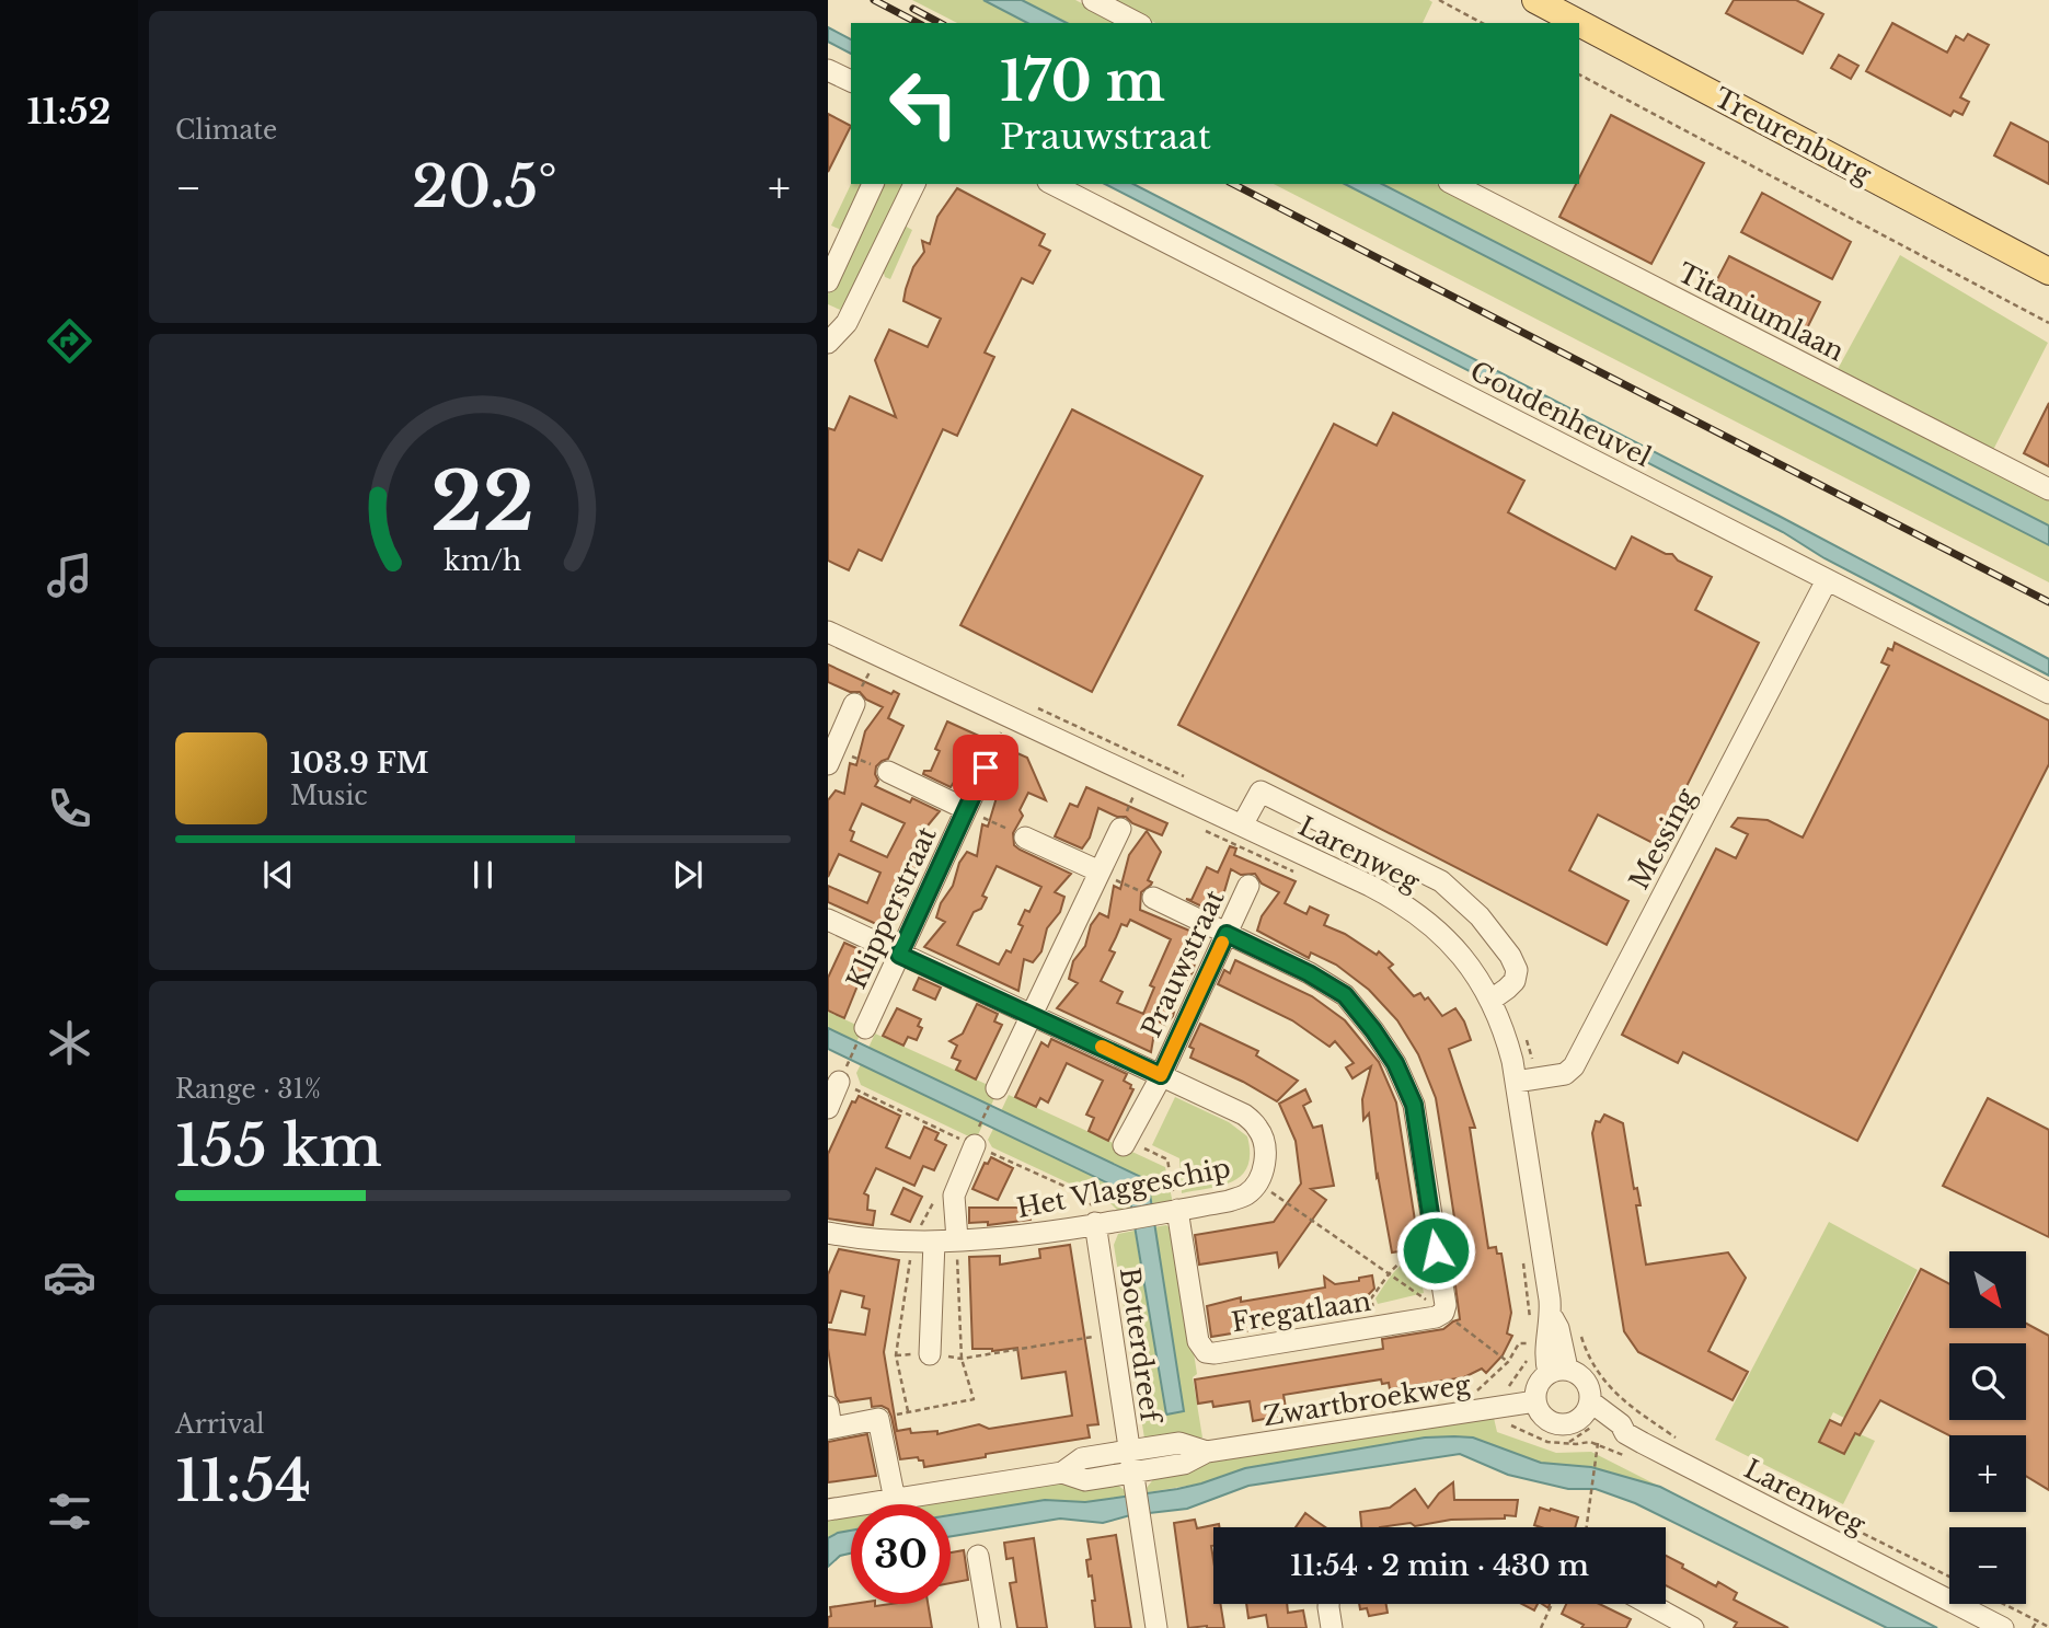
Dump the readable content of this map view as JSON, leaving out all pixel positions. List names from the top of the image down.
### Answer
{
  "streets": {
    "main road": ["Treurenburg"],
    "street": [
      "Titaniumlaan",
      "Goudenheuvel",
      "Messing",
      "Larenweg",
      "Klipperstraat",
      "Prauwstraat",
      "Het Vlaggeschip",
      "Fregatlaan",
      "Botterdreef",
      "Zwartbroekweg"
    ]
  },
  "crossings": [
    ["Goudenheuvel", "Messing"],
    ["Messing", "Larenweg"],
    ["Larenweg", "Zwartbroekweg"],
    ["Klipperstraat", "Het Vlaggeschip"],
    ["Prauwstraat", "Het Vlaggeschip"],
    ["Het Vlaggeschip", "Fregatlaan"],
    ["Het Vlaggeschip", "Botterdreef"],
    ["Botterdreef", "Zwartbroekweg"]
  ],
  "north": "bottom right",
  "page": {
    "tabs": "11:52",
    "tile": [
      "Climate",
      ["Range · 31%", "155 km"],
      ["Arrival", "11:54"]
    ],
    "turn": ["170 m", "Prauwstraat"],
    "heat": ["−", "20.5°", "+"],
    "song": ["103.9 FM", "Music"],
    "map_buttons": ["+", "−"],
    "limit": "30",
    "trip": "11:54 · 2 min · 430 m",
    "gauge": ["22", "km/h"]
  }
}
